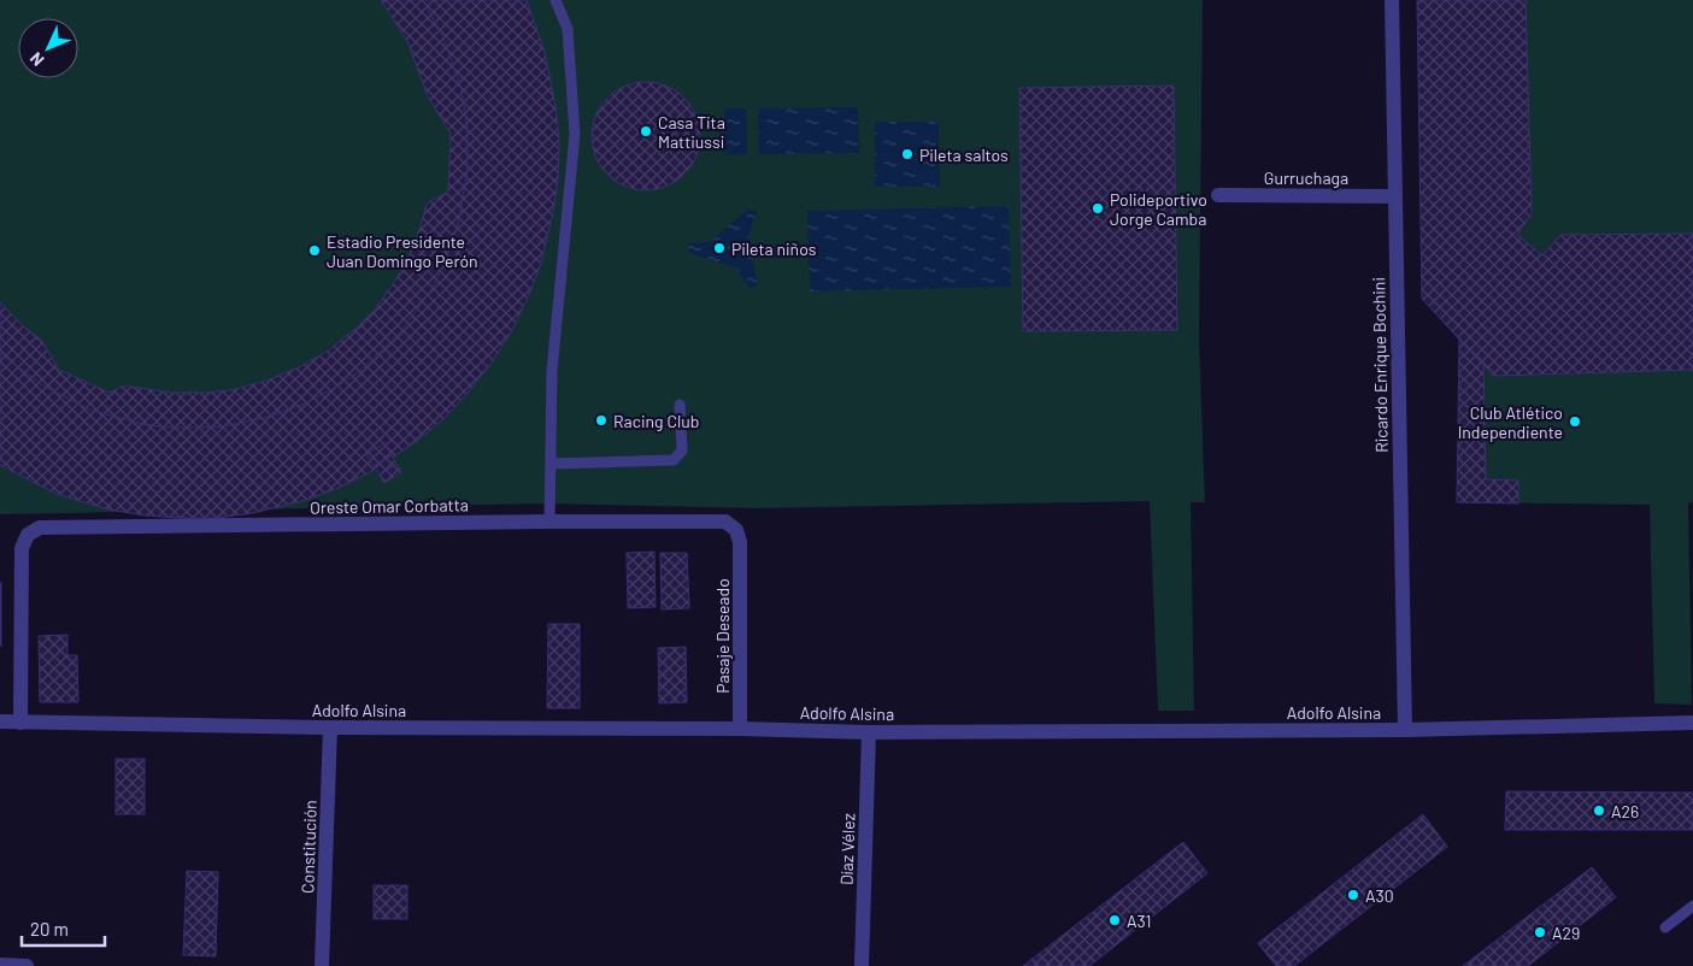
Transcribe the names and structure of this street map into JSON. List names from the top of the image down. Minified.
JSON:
{"streets":{"street":["Gurruchaga","Ricardo Enrique Bochini","Oreste Omar Corbatta","Pasaje Deseado","Adolfo Alsina","Constitución","Díaz Vélez"]},"crossings":[["Gurruchaga","Ricardo Enrique Bochini"],["Ricardo Enrique Bochini","Adolfo Alsina"],["Oreste Omar Corbatta","Pasaje Deseado"],["Oreste Omar Corbatta","Adolfo Alsina"],["Pasaje Deseado","Adolfo Alsina"],["Adolfo Alsina","Constitución"],["Adolfo Alsina","Díaz Vélez"]],"places":["Casa Tita Mattiussi","Pileta saltos","Polideportivo Jorge Camba","Pileta niños","Estadio Presidente Juan Domingo Perón","Racing Club","Club Atlético Independiente","A26","A30","A31","A29"],"scale_bar":"20 m","north":"bottom left"}
